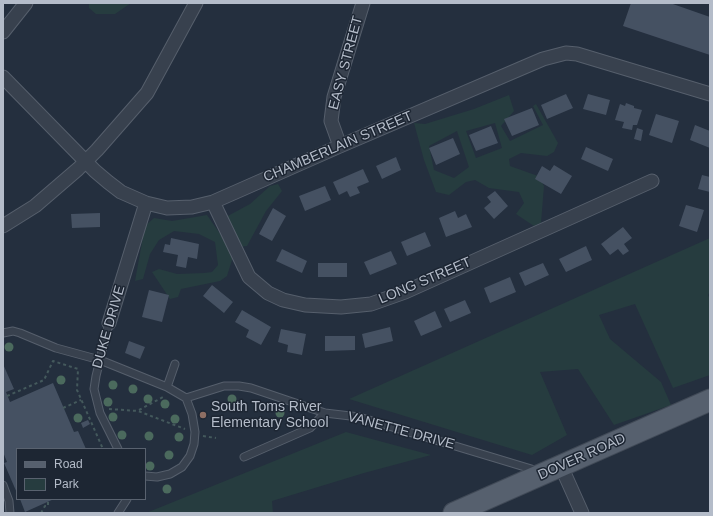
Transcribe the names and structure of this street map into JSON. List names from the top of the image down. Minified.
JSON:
{"streets":{"main road":["DOVER ROAD"],"street":["EASY STREET","CHAMBERLAIN STREET","LONG STREET","DUKE DRIVE"],"lane":["VANETTE DRIVE"]},"crossings":[["EASY STREET","CHAMBERLAIN STREET"],["CHAMBERLAIN STREET","LONG STREET"],["CHAMBERLAIN STREET","DUKE DRIVE"],["VANETTE DRIVE","DOVER ROAD"]],"places":["South Toms River Elementary School"],"legend":["Road","Park"]}
